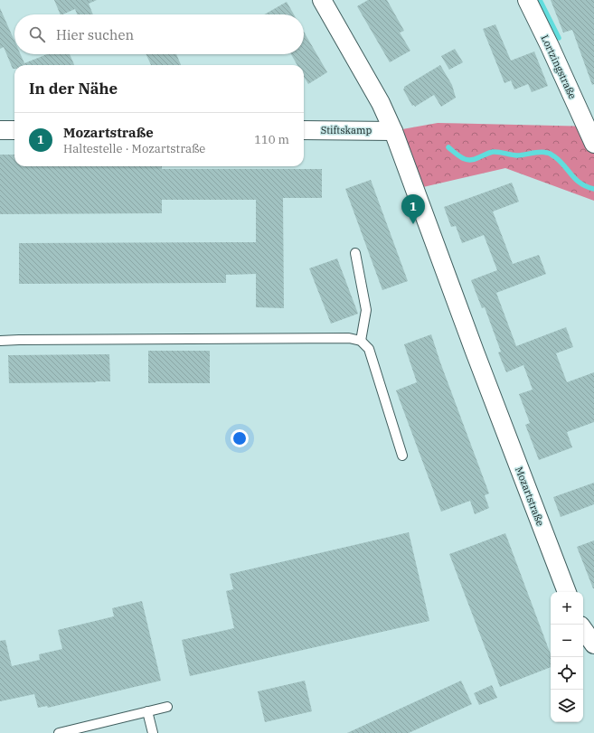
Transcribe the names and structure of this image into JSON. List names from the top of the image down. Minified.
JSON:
{"streets":{"street":["Lortzingstraße","Stiftskamp","Mozartstraße"]},"crossings":[["Stiftskamp","Mozartstraße"]],"page":{"search":"Hier suchen","heading":"In der Nähe","list":[{"mark":"1","name":"Mozartstraße","note":"Haltestelle · Mozartstraße","value":"110 m"}],"pins":"1","map_buttons":["+","−"]}}
